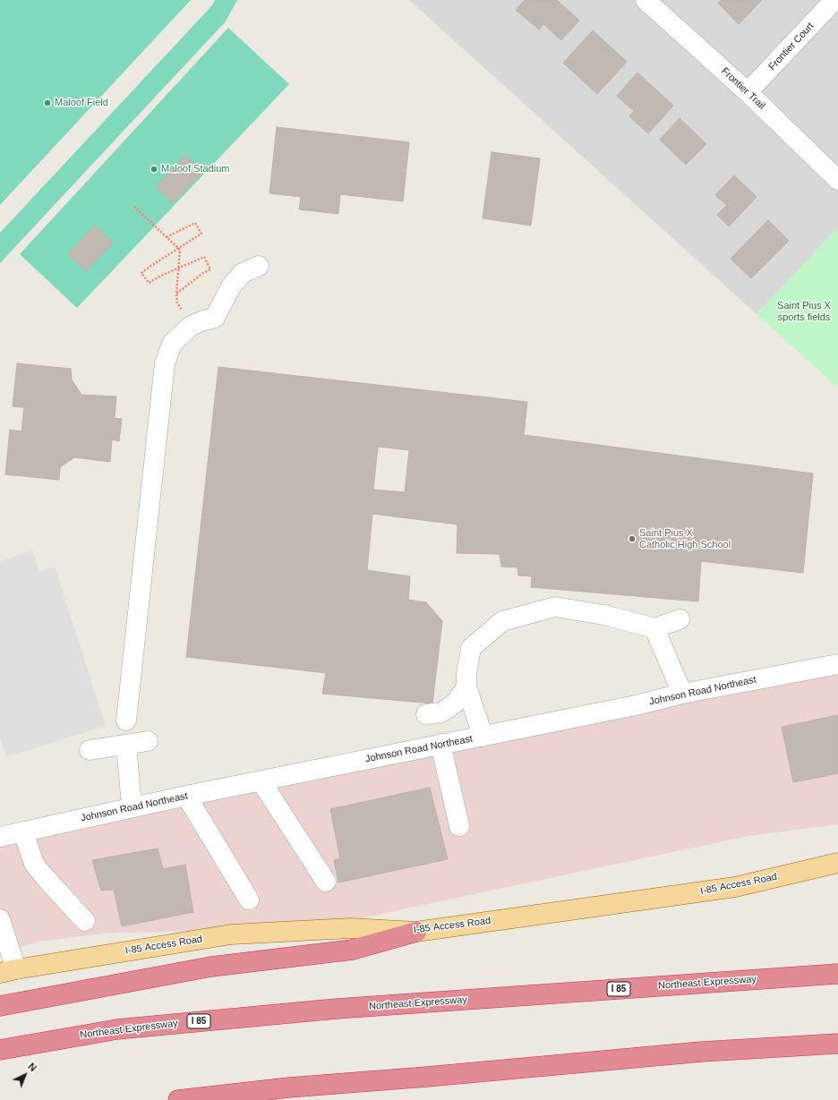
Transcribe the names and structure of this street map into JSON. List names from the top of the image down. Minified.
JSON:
{"streets":{"highway":["Northeast Expressway","I 85"],"main road":["I-85 Access Road"],"street":["Frontier Court","Frontier Trail","Johnson Road Northeast"]},"crossings":[["Frontier Court","Frontier Trail"]],"parks":["Saint Pius X sports fields"],"places":["Maloof Field","Maloof Stadium","Saint Pius X Catholic High School"],"north":"top right"}
